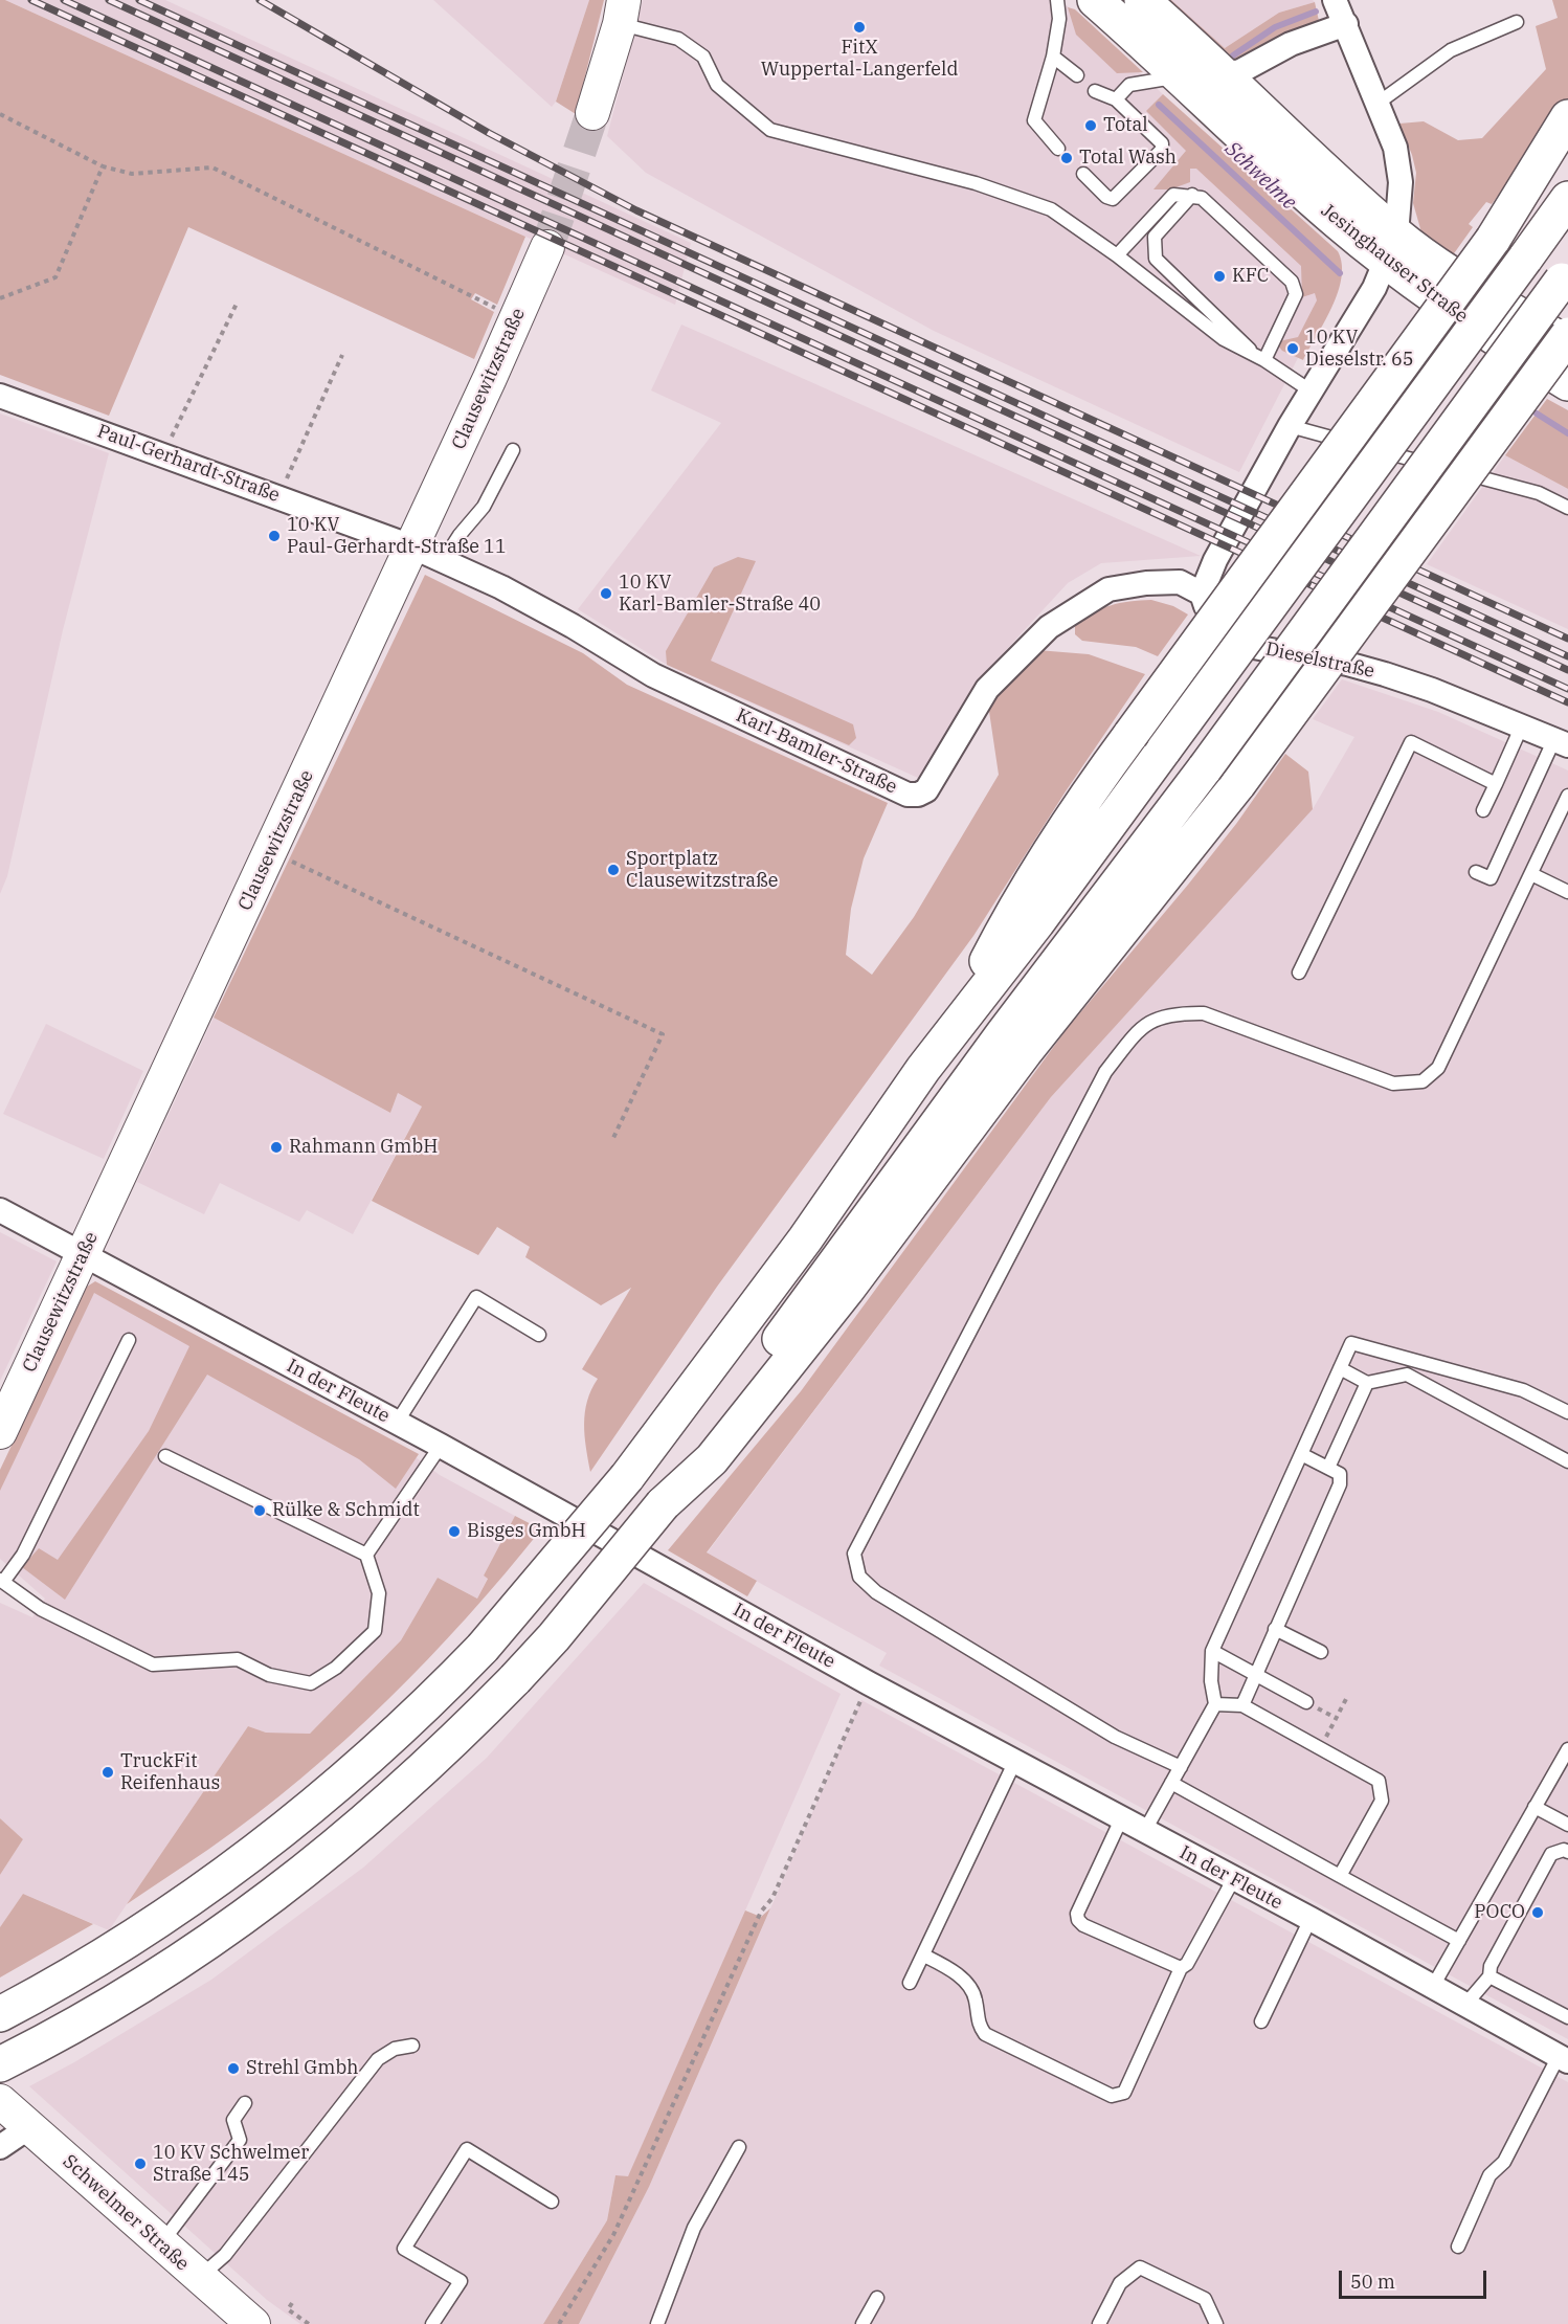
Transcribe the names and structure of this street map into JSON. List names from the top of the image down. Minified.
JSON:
{"streets":{"main road":["Jesinghauser Straße"],"street":["Clausewitzstraße","Paul-Gerhardt-Straße","Dieselstraße","Karl-Bamler-Straße","In der Fleute","Schwelmer Straße"]},"crossings":[["Clausewitzstraße","Paul-Gerhardt-Straße"],["Clausewitzstraße","Karl-Bamler-Straße"],["Clausewitzstraße","In der Fleute"],["Paul-Gerhardt-Straße","Karl-Bamler-Straße"],["Dieselstraße","Karl-Bamler-Straße"]],"water":["Schwelme"],"places":["FitX Wuppertal-Langerfeld","Total","Total Wash","KFC","10 KV Dieselstr. 65","10 KV Paul-Gerhardt-Straße 11","10 KV Karl-Bamler-Straße 40","Sportplatz Clausewitzstraße","Rahmann GmbH","Rülke & Schmidt","Bisges GmbH","TruckFit Reifenhaus","POCO","Strehl Gmbh","10 KV Schwelmer Straße 145"],"scale_bar":"50 m"}
